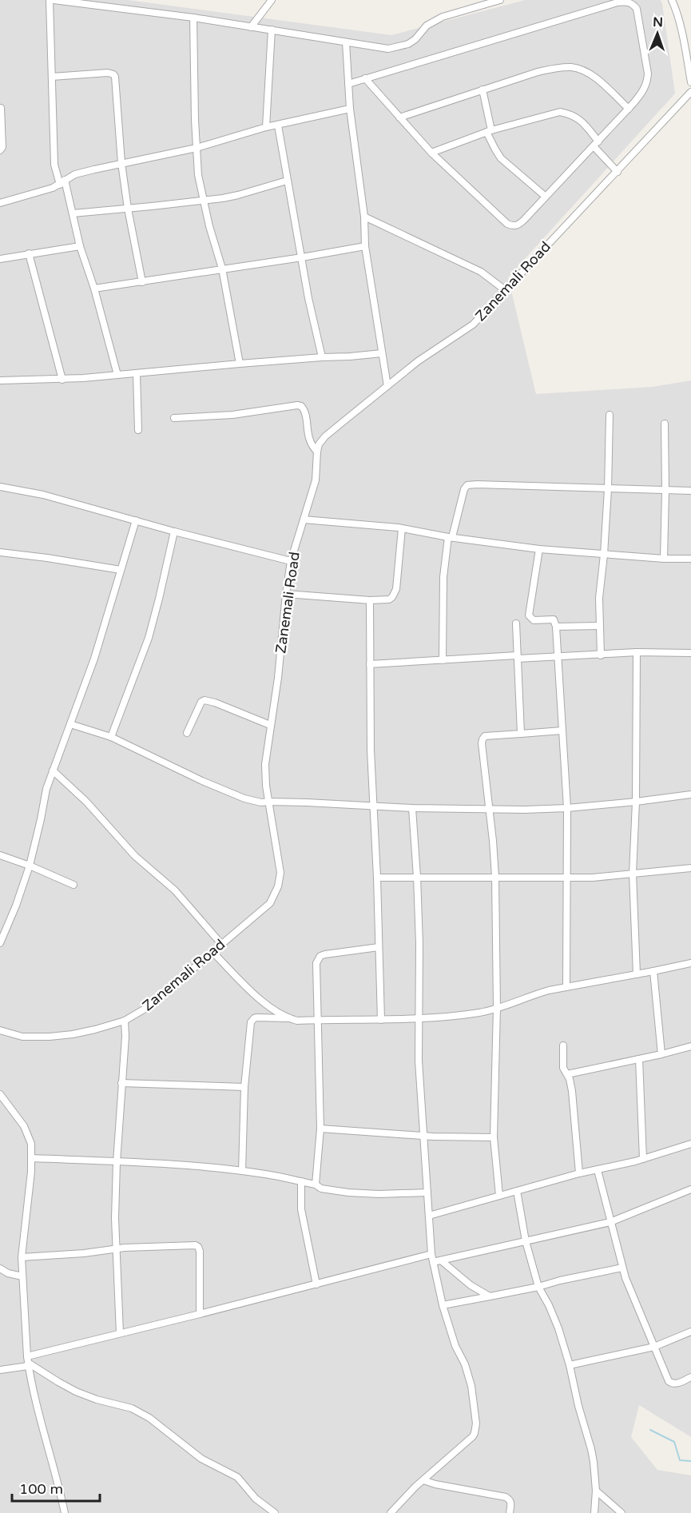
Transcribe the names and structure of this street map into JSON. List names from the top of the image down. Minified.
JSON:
{"streets":{"street":["Zanemali Road"]},"scale_bar":"100 m","north":"top"}
